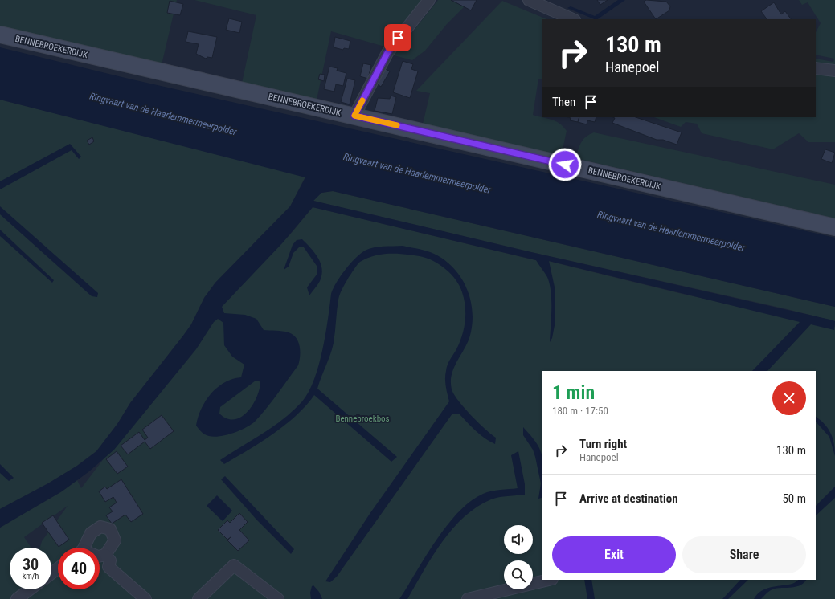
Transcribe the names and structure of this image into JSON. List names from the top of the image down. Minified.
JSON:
{"streets":{"street":["BENNEBROEKERDIJK"]},"water":["Ringvaart van de Haarlemmermeerpolder"],"parks":["Bennebroekbos"],"page":{"turn":["130 m","Hanepoel"],"then":"Then","heading":["1 min","180 m · 17:50"],"list":[{"name":"Turn right","note":"Hanepoel","value":"130 m"},{"name":"Arrive at destination","value":"50 m"}],"buttons":["Exit","Share"],"speed":"30 km/h","limit":"40"}}
